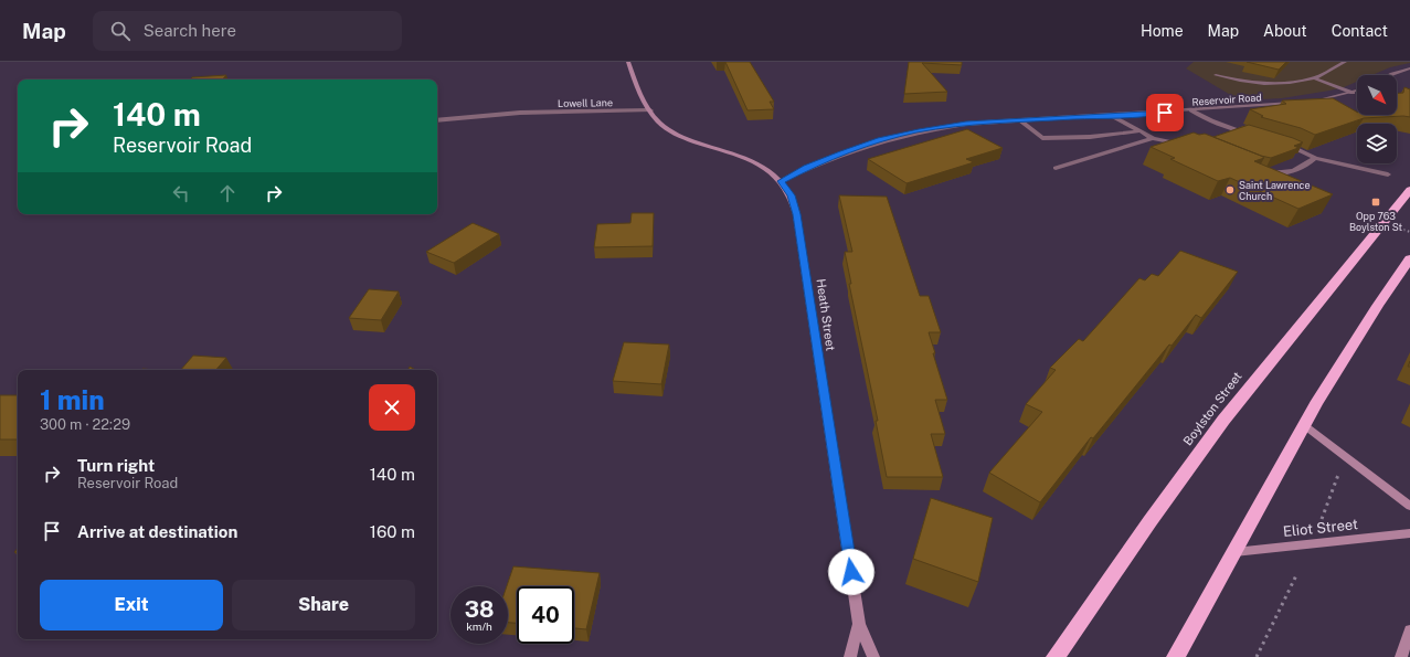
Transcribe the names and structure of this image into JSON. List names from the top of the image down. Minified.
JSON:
{"streets":{"highway":["Boylston Street"],"street":["Reservoir Road","Lowell Lane","Heath Street","Eliot Street"]},"crossings":[["Reservoir Road","Heath Street"],["Lowell Lane","Heath Street"]],"places":{"other":["Saint Lawrence Church"],"transit":["Opp 763 Boylston St"]},"north":"bottom right","page":{"header":"Map","search":"Search here","nav":["Home","Map","About","Contact"],"turn":["140 m","Reservoir Road"],"heading":["1 min","300 m · 22:29"],"list":[{"name":"Turn right","note":"Reservoir Road","value":"140 m"},{"name":"Arrive at destination","value":"160 m"}],"buttons":["Exit","Share"],"speed":"38 km/h","limit":"40"}}
